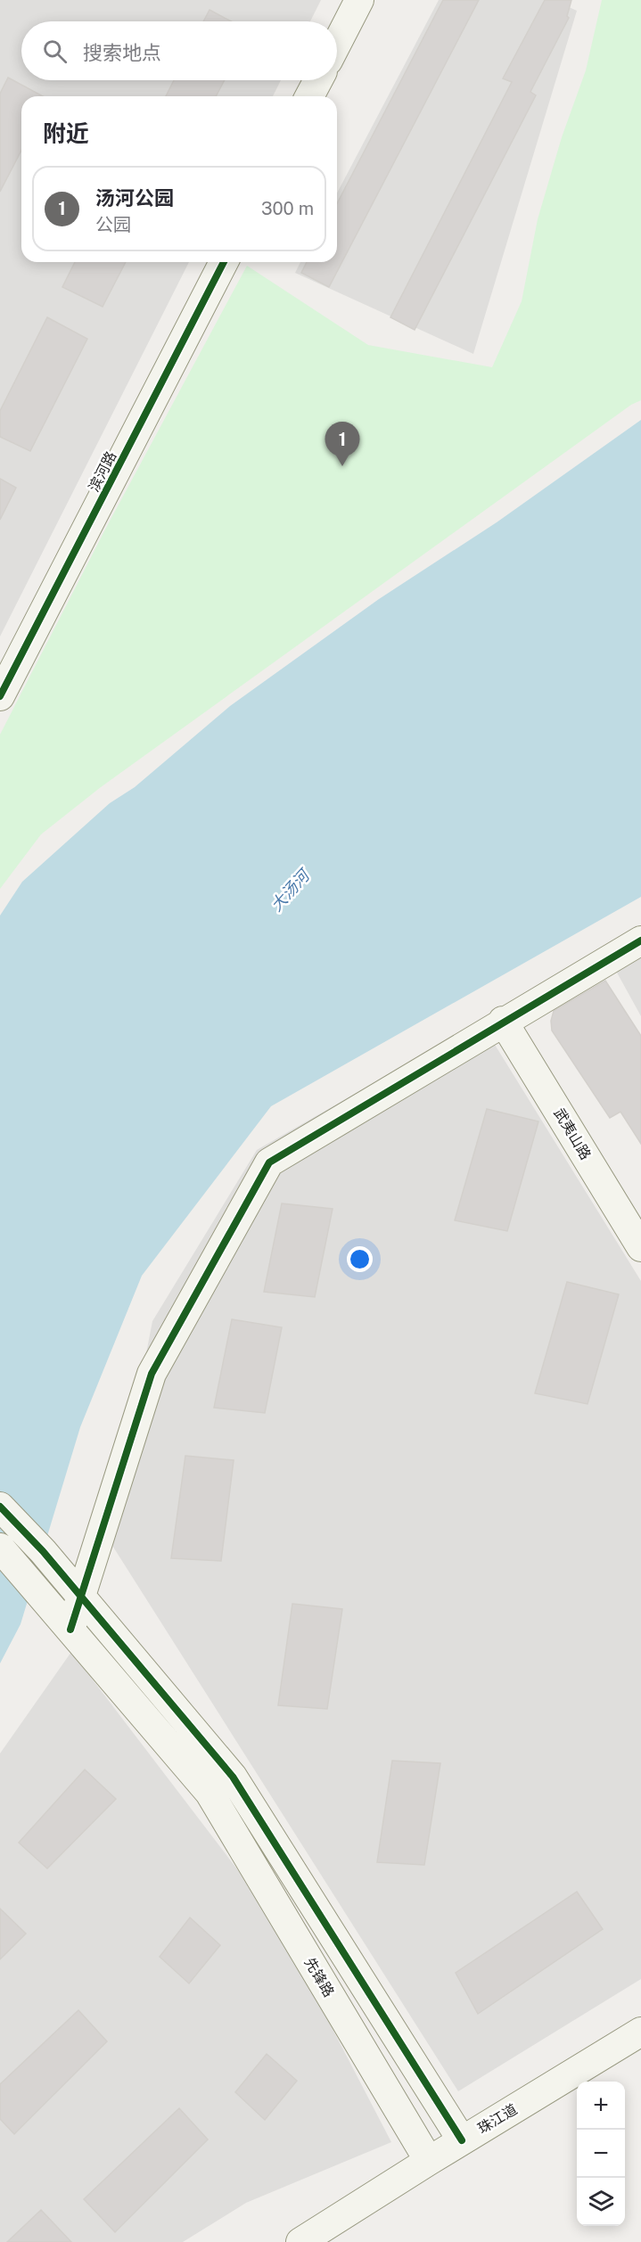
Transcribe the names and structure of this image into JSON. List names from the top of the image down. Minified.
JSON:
{"streets":{"street":["滨河路","武夷山路","先锋路","珠江道"]},"crossings":[["先锋路","珠江道"]],"water":["大汤河"],"page":{"search":"搜索地点","heading":"附近","list":[{"mark":"1","name":"汤河公园","note":"公园","value":"300 m"}],"pins":"1","map_buttons":["+","−"]}}
